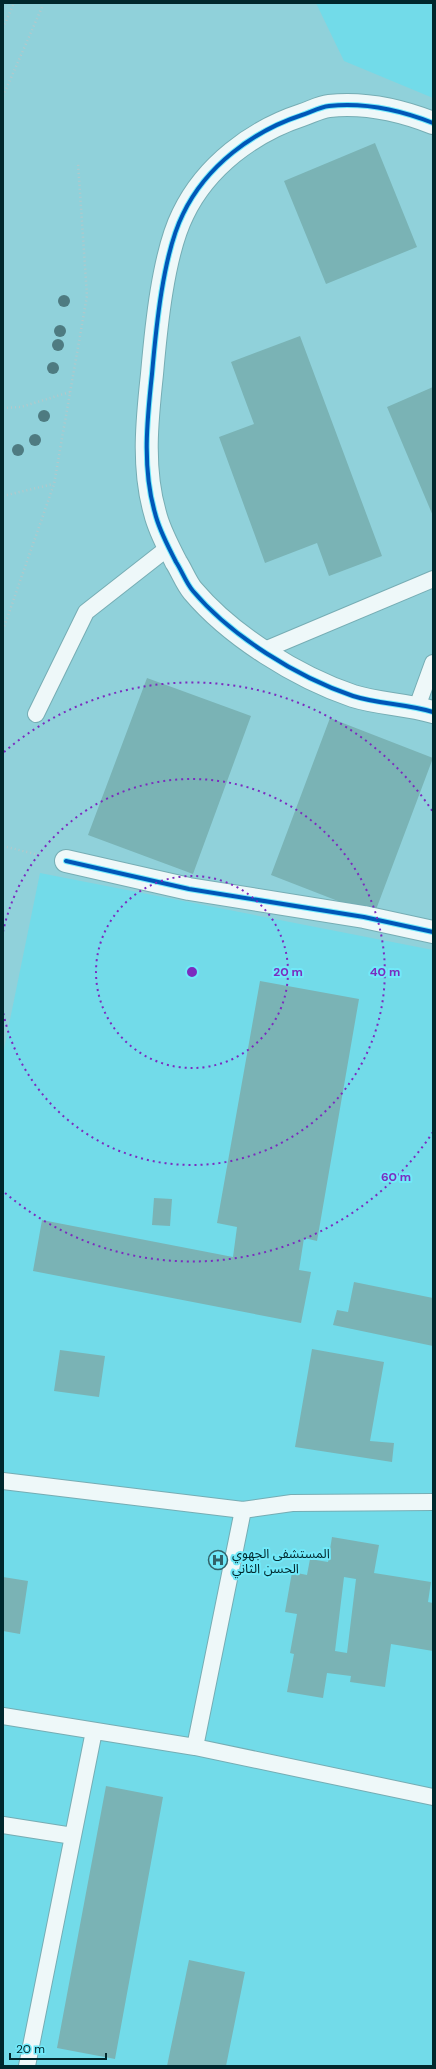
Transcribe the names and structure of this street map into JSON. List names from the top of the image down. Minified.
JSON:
{"places":{"hospital":["المستشفى الجهوي الحسن الثاني"]},"scale_bar":"20 m","rings":["20 m","40 m","60 m"]}
